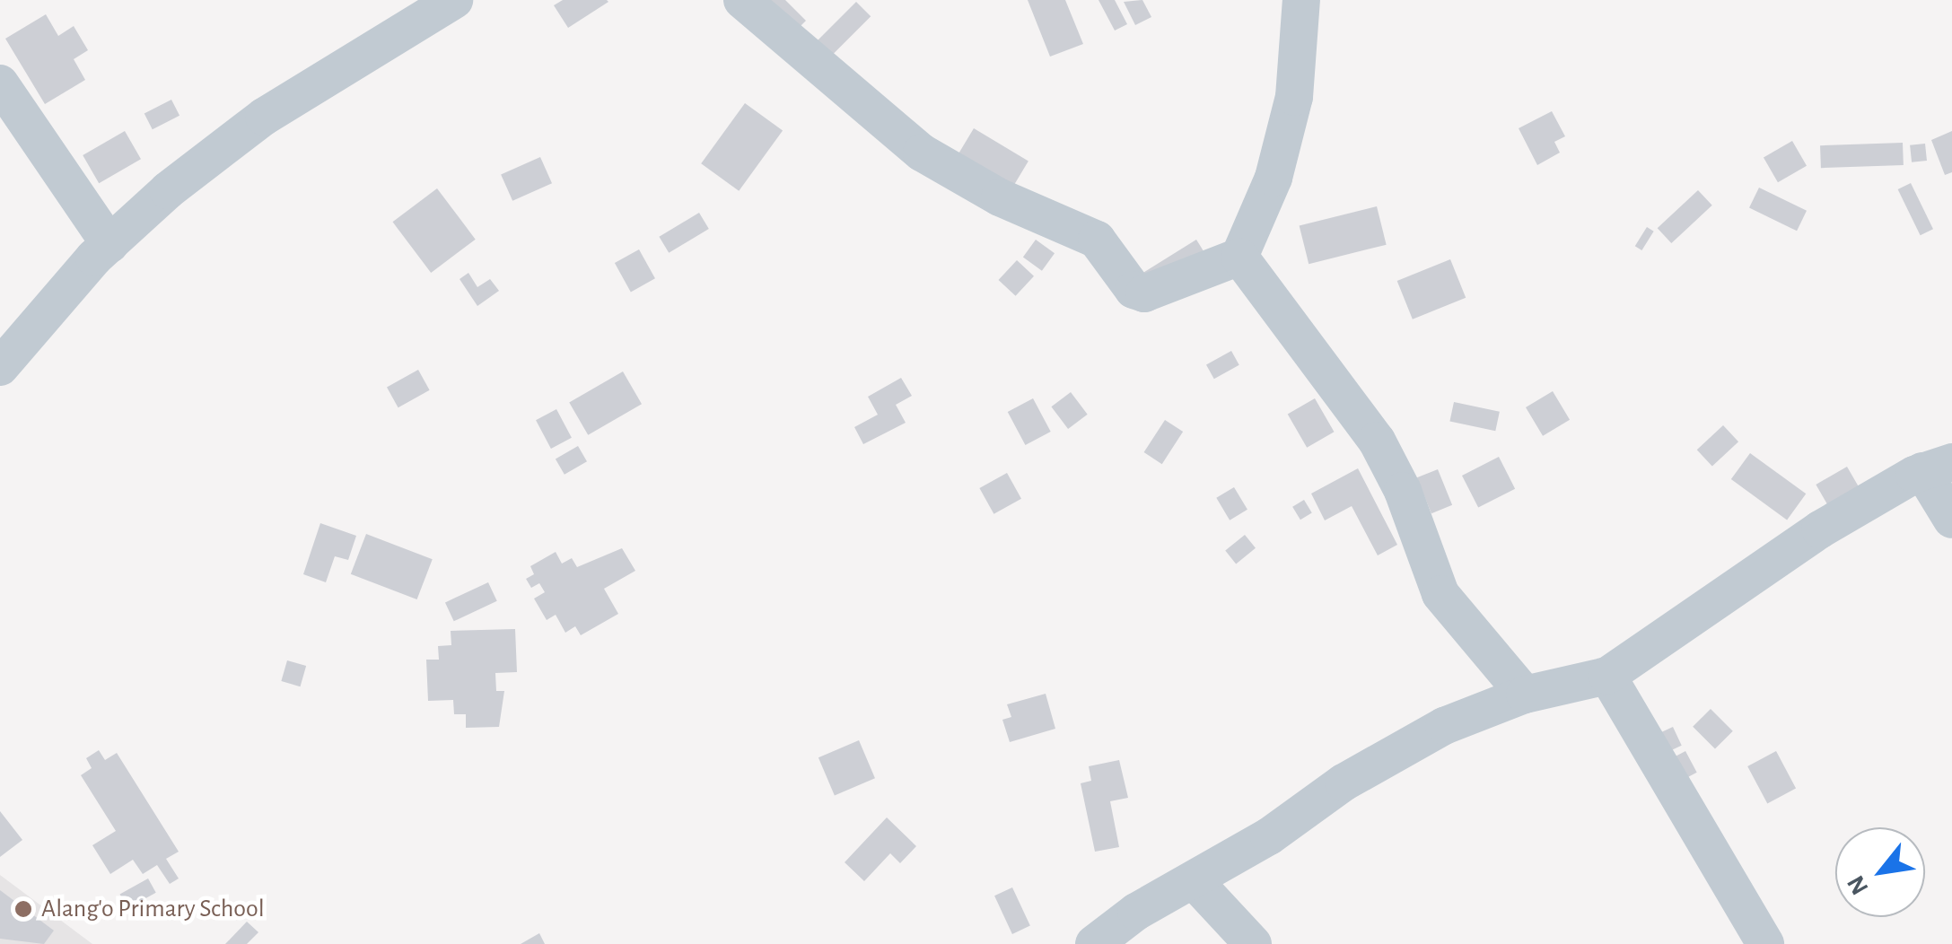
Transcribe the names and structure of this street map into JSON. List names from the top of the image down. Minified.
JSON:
{"places":["Alang'o Primary School"],"north":"bottom left"}
